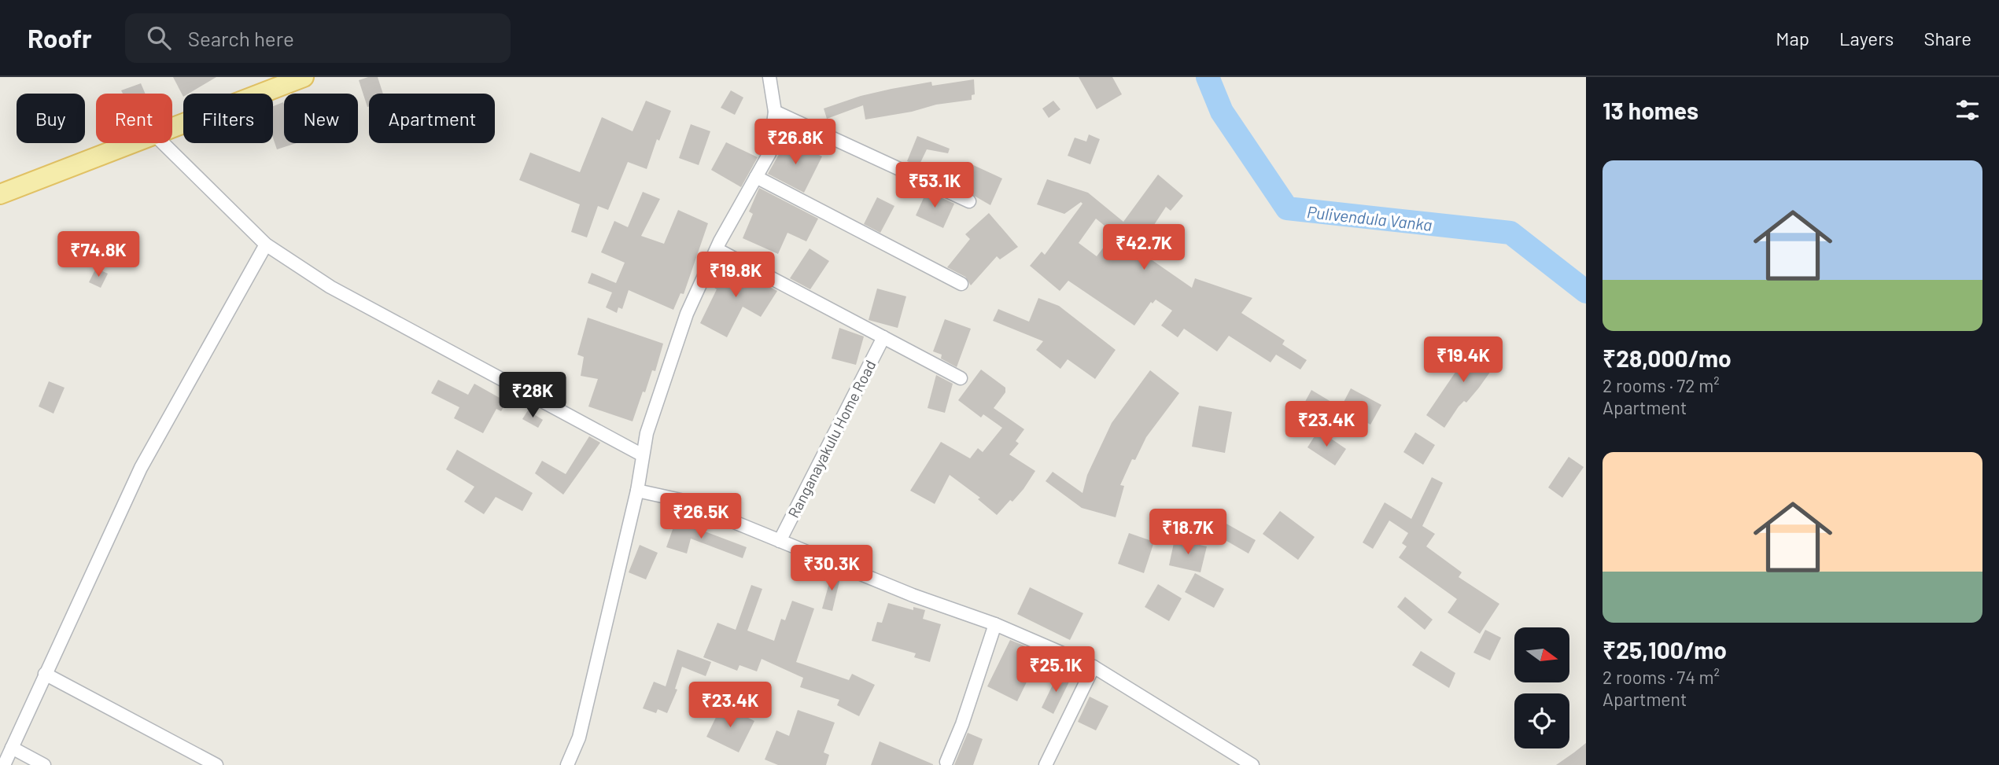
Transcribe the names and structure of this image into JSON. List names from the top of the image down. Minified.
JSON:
{"streets":{"street":["Ranganayakulu Home Road"]},"water":["Pulivendula Vanka"],"north":"right","page":{"header":"Roofr","search":"Search here","nav":["Map","Layers","Share"],"heading":"13 homes","chip":["Buy","Rent","Filters","New","Apartment"],"price":["₹26.8K","₹53.1K","₹42.7K","₹74.8K","₹19.8K","₹19.4K","₹28K","₹23.4K","₹26.5K","₹18.7K","₹30.3K","₹25.1K","₹23.4K"],"list":[{"name":"₹28,000/mo","note":"2 rooms · 72 m² · Apartment"},{"name":"₹25,100/mo","note":"2 rooms · 74 m² · Apartment"}]}}
